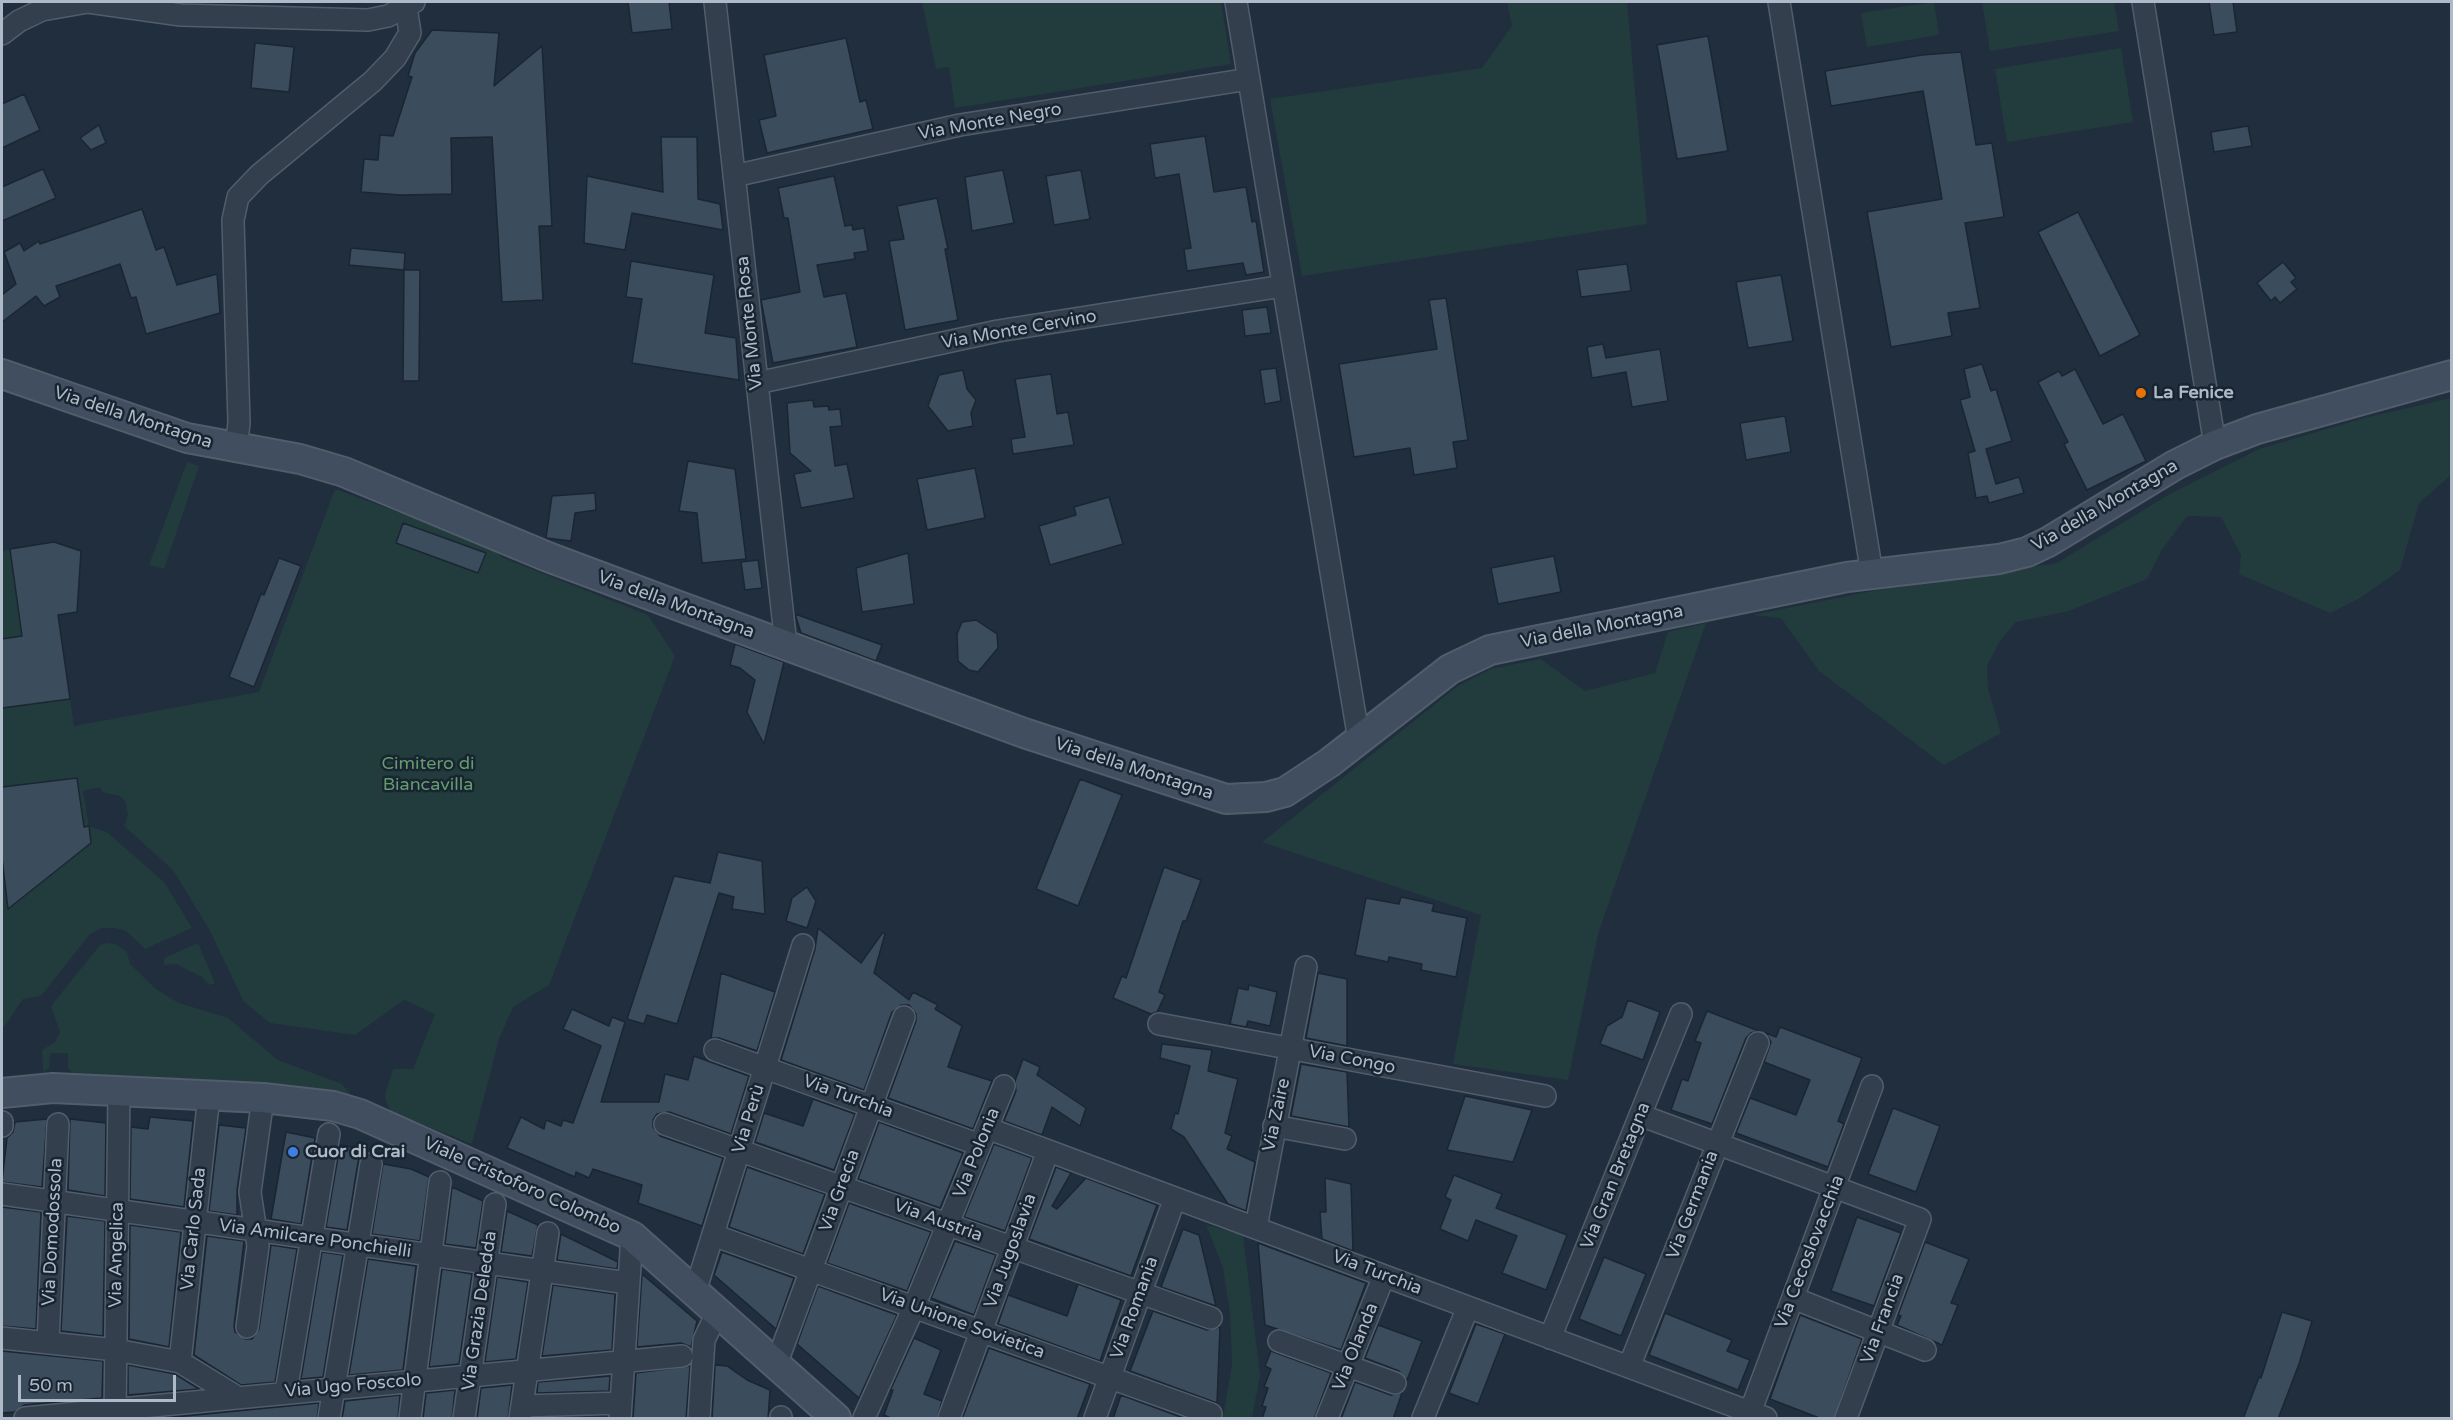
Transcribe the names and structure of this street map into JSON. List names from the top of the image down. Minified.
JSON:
{"streets":{"street":["Via Monte Negro","Via Monte Rosa","Via Monte Cervino","Via della Montagna","Via Congo","Via Turchia","Via Zaire","Via Perù","Via Polonia","Via Gran Bretagna","Viale Cristoforo Colombo","Via Grecia","Via Germania","Via Austria","Via Carlo Sada","Via Domodossola","Via Amilcare Ponchielli","Via Jugoslavia","Via Cecoslovacchia","Via Angelica","Via Romania","Via Grazia Deledda","Via Francia","Via Unione Sovietica","Via Olanda","Via Ugo Foscolo"]},"crossings":[["Via Monte Negro","Via Monte Rosa"],["Via Monte Rosa","Via Monte Cervino"],["Via Monte Rosa","Via della Montagna"],["Via Congo","Via Zaire"],["Via Turchia","Via Zaire"],["Via Turchia","Via Perù"],["Via Turchia","Via Polonia"],["Via Turchia","Via Gran Bretagna"],["Via Turchia","Via Grecia"],["Via Turchia","Via Germania"],["Via Turchia","Via Jugoslavia"],["Via Turchia","Via Cecoslovacchia"],["Via Turchia","Via Romania"],["Via Turchia","Via Olanda"],["Via Perù","Viale Cristoforo Colombo"],["Via Perù","Via Austria"],["Via Perù","Via Unione Sovietica"],["Via Polonia","Via Austria"],["Via Polonia","Via Unione Sovietica"],["Viale Cristoforo Colombo","Via Grecia"],["Viale Cristoforo Colombo","Via Carlo Sada"],["Viale Cristoforo Colombo","Via Angelica"],["Via Grecia","Via Austria"],["Via Grecia","Via Unione Sovietica"],["Via Austria","Via Jugoslavia"],["Via Austria","Via Romania"],["Via Carlo Sada","Via Amilcare Ponchielli"],["Via Domodossola","Via Amilcare Ponchielli"],["Via Amilcare Ponchielli","Via Angelica"],["Via Amilcare Ponchielli","Via Grazia Deledda"],["Via Jugoslavia","Via Unione Sovietica"],["Via Cecoslovacchia","Via Francia"],["Via Angelica","Via Ugo Foscolo"],["Via Romania","Via Unione Sovietica"],["Via Grazia Deledda","Via Ugo Foscolo"]],"parks":["Cimitero di Biancavilla"],"places":["La Fenice","Cuor di Crai"],"scale_bar":"50 m"}
